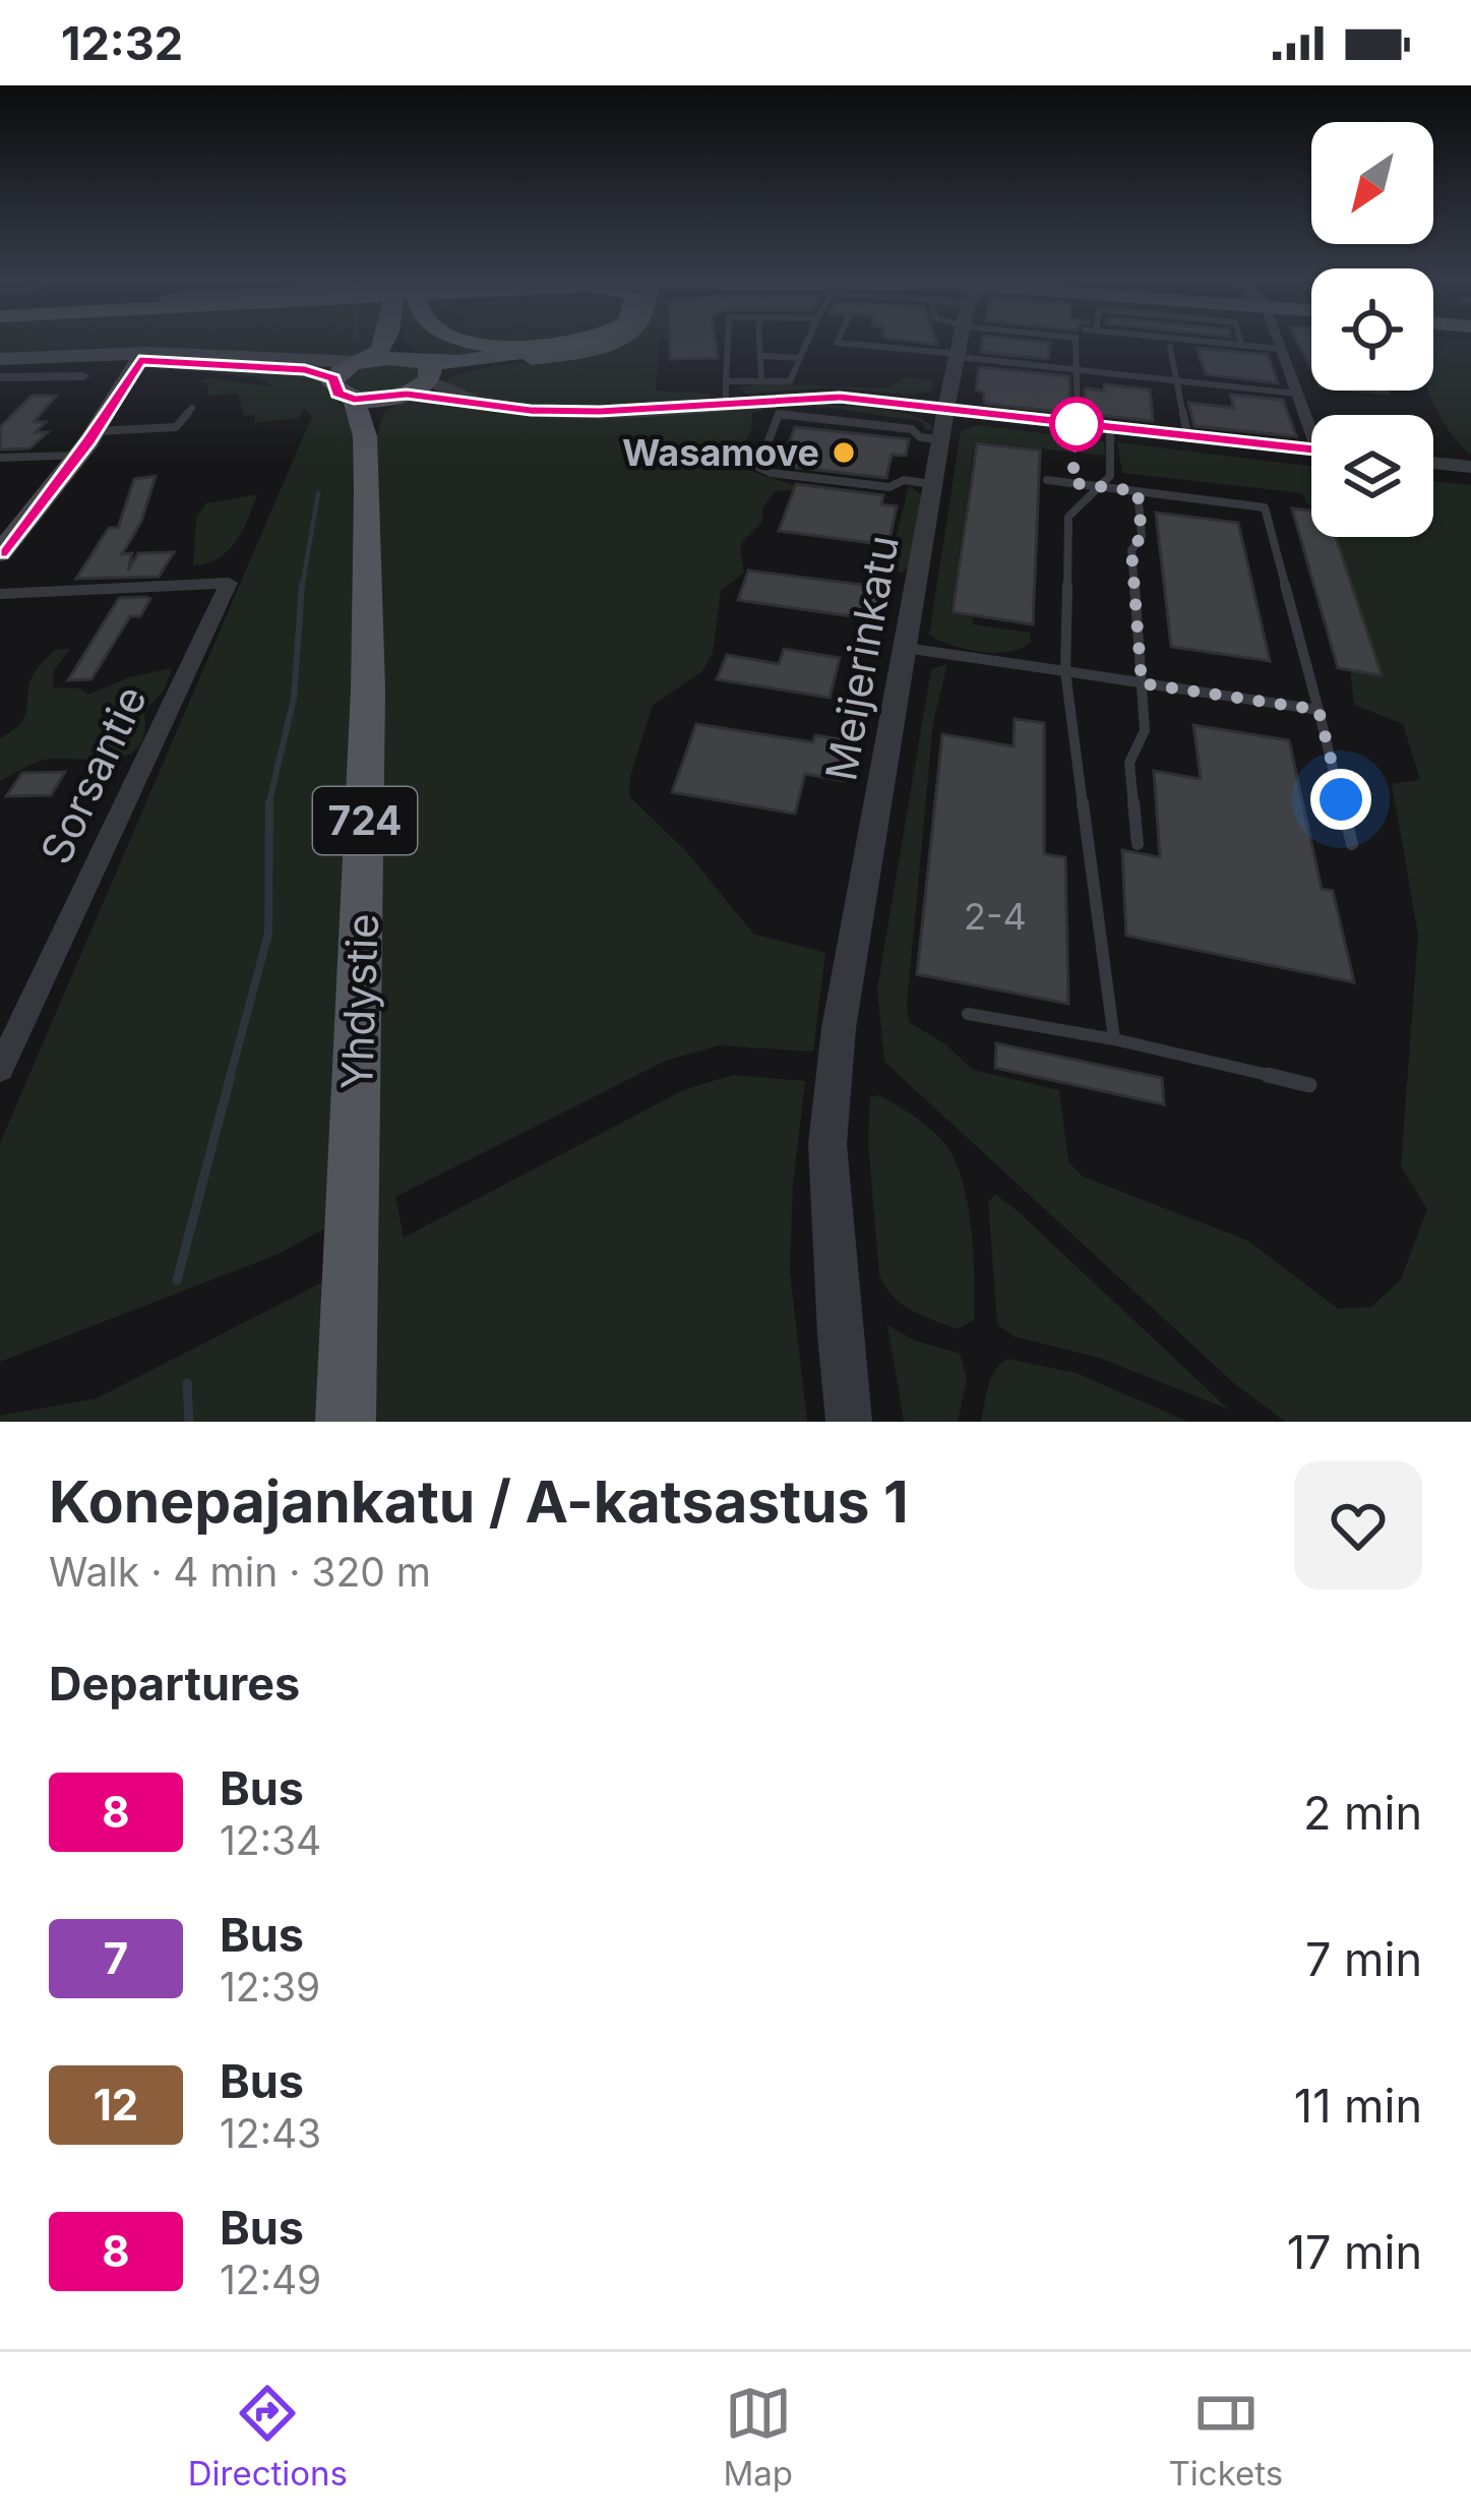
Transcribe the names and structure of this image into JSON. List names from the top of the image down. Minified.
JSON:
{"streets":{"main road":["724","Yhdystie"],"street":["Meijerinkatu","Sorsantie"]},"places":["Wasamove"],"lines":["bus line 8"],"house_numbers":["2-4"],"north":"bottom left","page":{"status":"12:32","heading":[["Konepajankatu / A-katsastus 1","Walk · 4 min · 320 m"],"Departures"],"list":[{"mark":"8","name":"Bus","note":"12:34","value":"2 min"},{"mark":"7","name":"Bus","note":"12:39","value":"7 min"},{"mark":"12","name":"Bus","note":"12:43","value":"11 min"},{"mark":"8","name":"Bus","note":"12:49","value":"17 min"}],"tabs":["Directions","Map","Tickets"]}}
